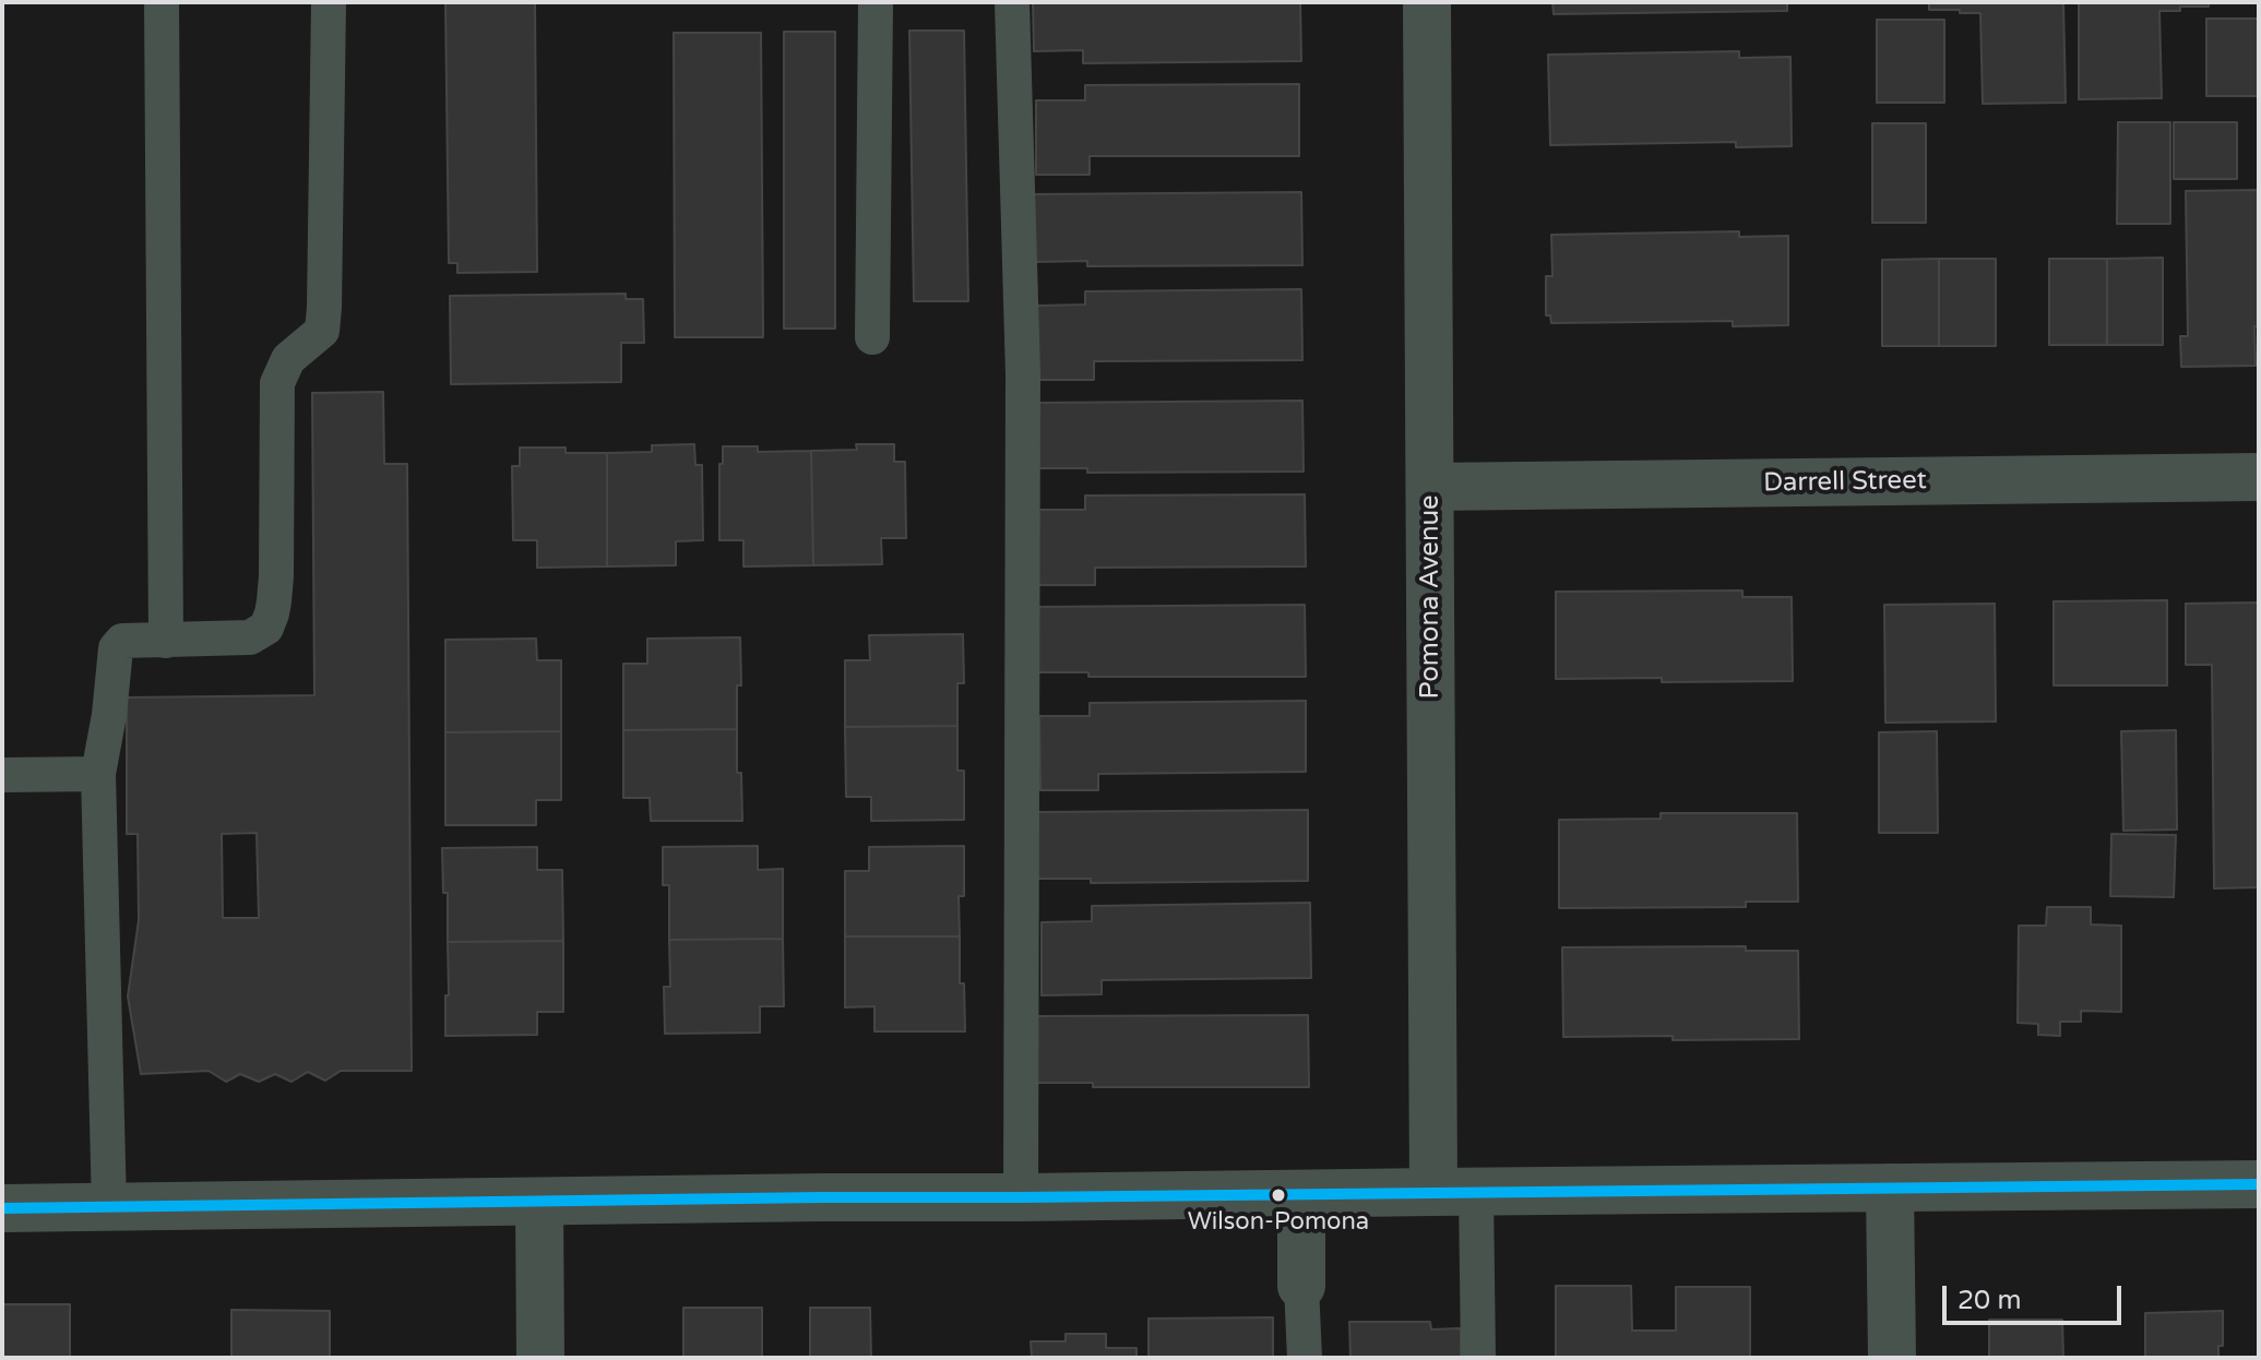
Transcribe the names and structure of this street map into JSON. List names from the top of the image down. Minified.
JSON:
{"streets":{"street":["Darrell Street","Pomona Avenue"]},"crossings":[["Darrell Street","Pomona Avenue"]],"places":["Wilson-Pomona"],"scale_bar":"20 m"}
